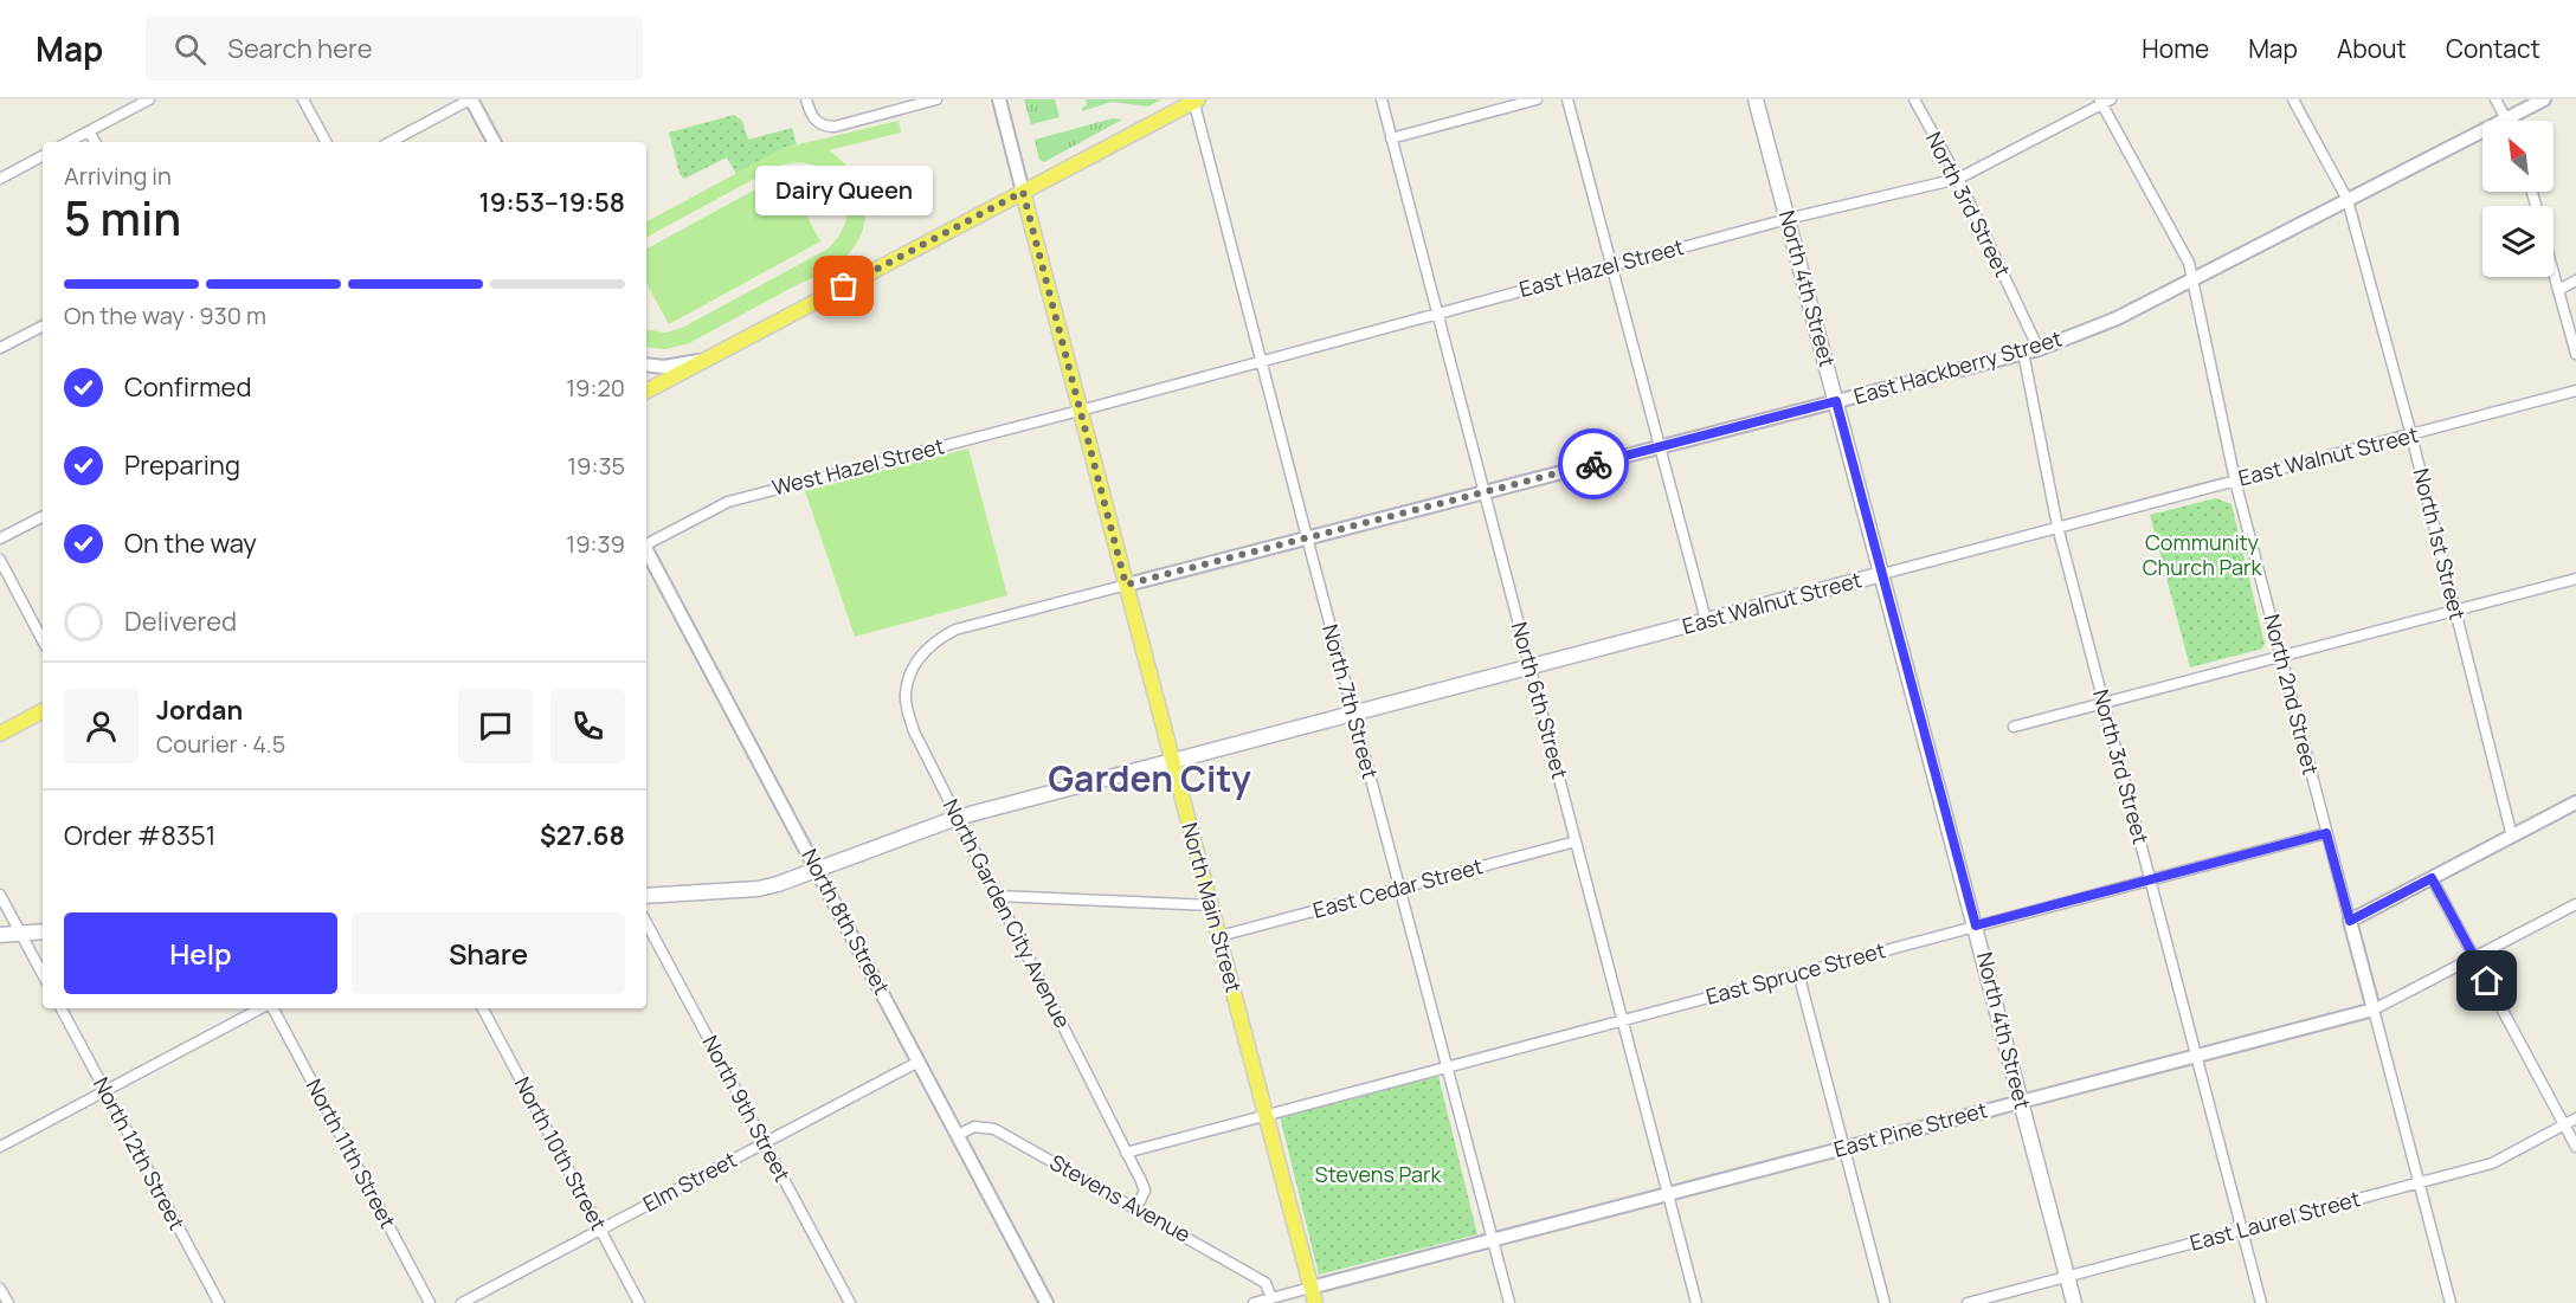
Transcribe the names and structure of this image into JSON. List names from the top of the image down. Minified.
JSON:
{"streets":{"main road":["North 4th Street","East Walnut Street","North Main Street"],"street":["North 3rd Street","East Hazel Street","East Hackberry Street","West Hazel Street","North 1st Street","North 2nd Street","North 6th Street","North 7th Street","East Cedar Street","North Garden City Avenue","North 8th Street","East Spruce Street","North 9th Street","East Pine Street","North 12th Street","North 11th Street","North 10th Street","Elm Street","Stevens Avenue","East Laurel Street"]},"crossings":[["North 3rd Street","East Hazel Street"],["North 3rd Street","East Hackberry Street"],["North 3rd Street","East Walnut Street"],["North 3rd Street","East Spruce Street"],["North 3rd Street","East Pine Street"],["North 3rd Street","East Laurel Street"],["East Hazel Street","North 4th Street"],["East Hazel Street","West Hazel Street"],["East Hazel Street","North 2nd Street"],["East Hazel Street","North 6th Street"],["East Hazel Street","North 7th Street"],["East Hazel Street","North Main Street"],["North 4th Street","East Hackberry Street"],["North 4th Street","East Walnut Street"],["North 4th Street","East Spruce Street"],["North 4th Street","East Pine Street"],["North 4th Street","East Laurel Street"],["East Hackberry Street","North 1st Street"],["East Hackberry Street","North 2nd Street"],["East Hackberry Street","North 6th Street"],["East Hackberry Street","North 7th Street"],["East Hackberry Street","North Main Street"],["East Hackberry Street","North Garden City Avenue"],["East Walnut Street","North 1st Street"],["East Walnut Street","North 2nd Street"],["East Walnut Street","North 6th Street"],["East Walnut Street","North 7th Street"],["East Walnut Street","North Main Street"],["East Walnut Street","North Garden City Avenue"],["East Walnut Street","North 8th Street"],["West Hazel Street","North Main Street"],["North 2nd Street","East Spruce Street"],["North 2nd Street","East Pine Street"],["North 2nd Street","East Laurel Street"],["North 6th Street","East Cedar Street"],["North 6th Street","East Spruce Street"],["North 6th Street","East Pine Street"],["North 7th Street","East Cedar Street"],["North 7th Street","East Spruce Street"],["North 7th Street","East Pine Street"],["East Cedar Street","North Main Street"],["North Main Street","North Garden City Avenue"],["North Main Street","East Spruce Street"],["North Main Street","East Pine Street"],["North Garden City Avenue","East Spruce Street"],["North Garden City Avenue","Stevens Avenue"],["North 8th Street","Elm Street"],["North 8th Street","Stevens Avenue"],["North 9th Street","Elm Street"],["North 10th Street","Elm Street"]],"districts":["Garden City"],"parks":["Community Church Park","Stevens Park"],"places":["Dairy Queen"],"north":"top left","page":{"header":"Map","search":"Search here","nav":["Home","Map","About","Contact"],"heading":["5 min","Arriving in","19:53–19:58"],"panel":["Jordan","Courier · 4.5","Order #8351","$27.68"],"bubble":"Dairy Queen","bar":"On the way · 930 m","list":[["Confirmed","19:20"],["Preparing","19:35"],["On the way","19:39"],"Delivered"],"buttons":["Help","Share"]}}
